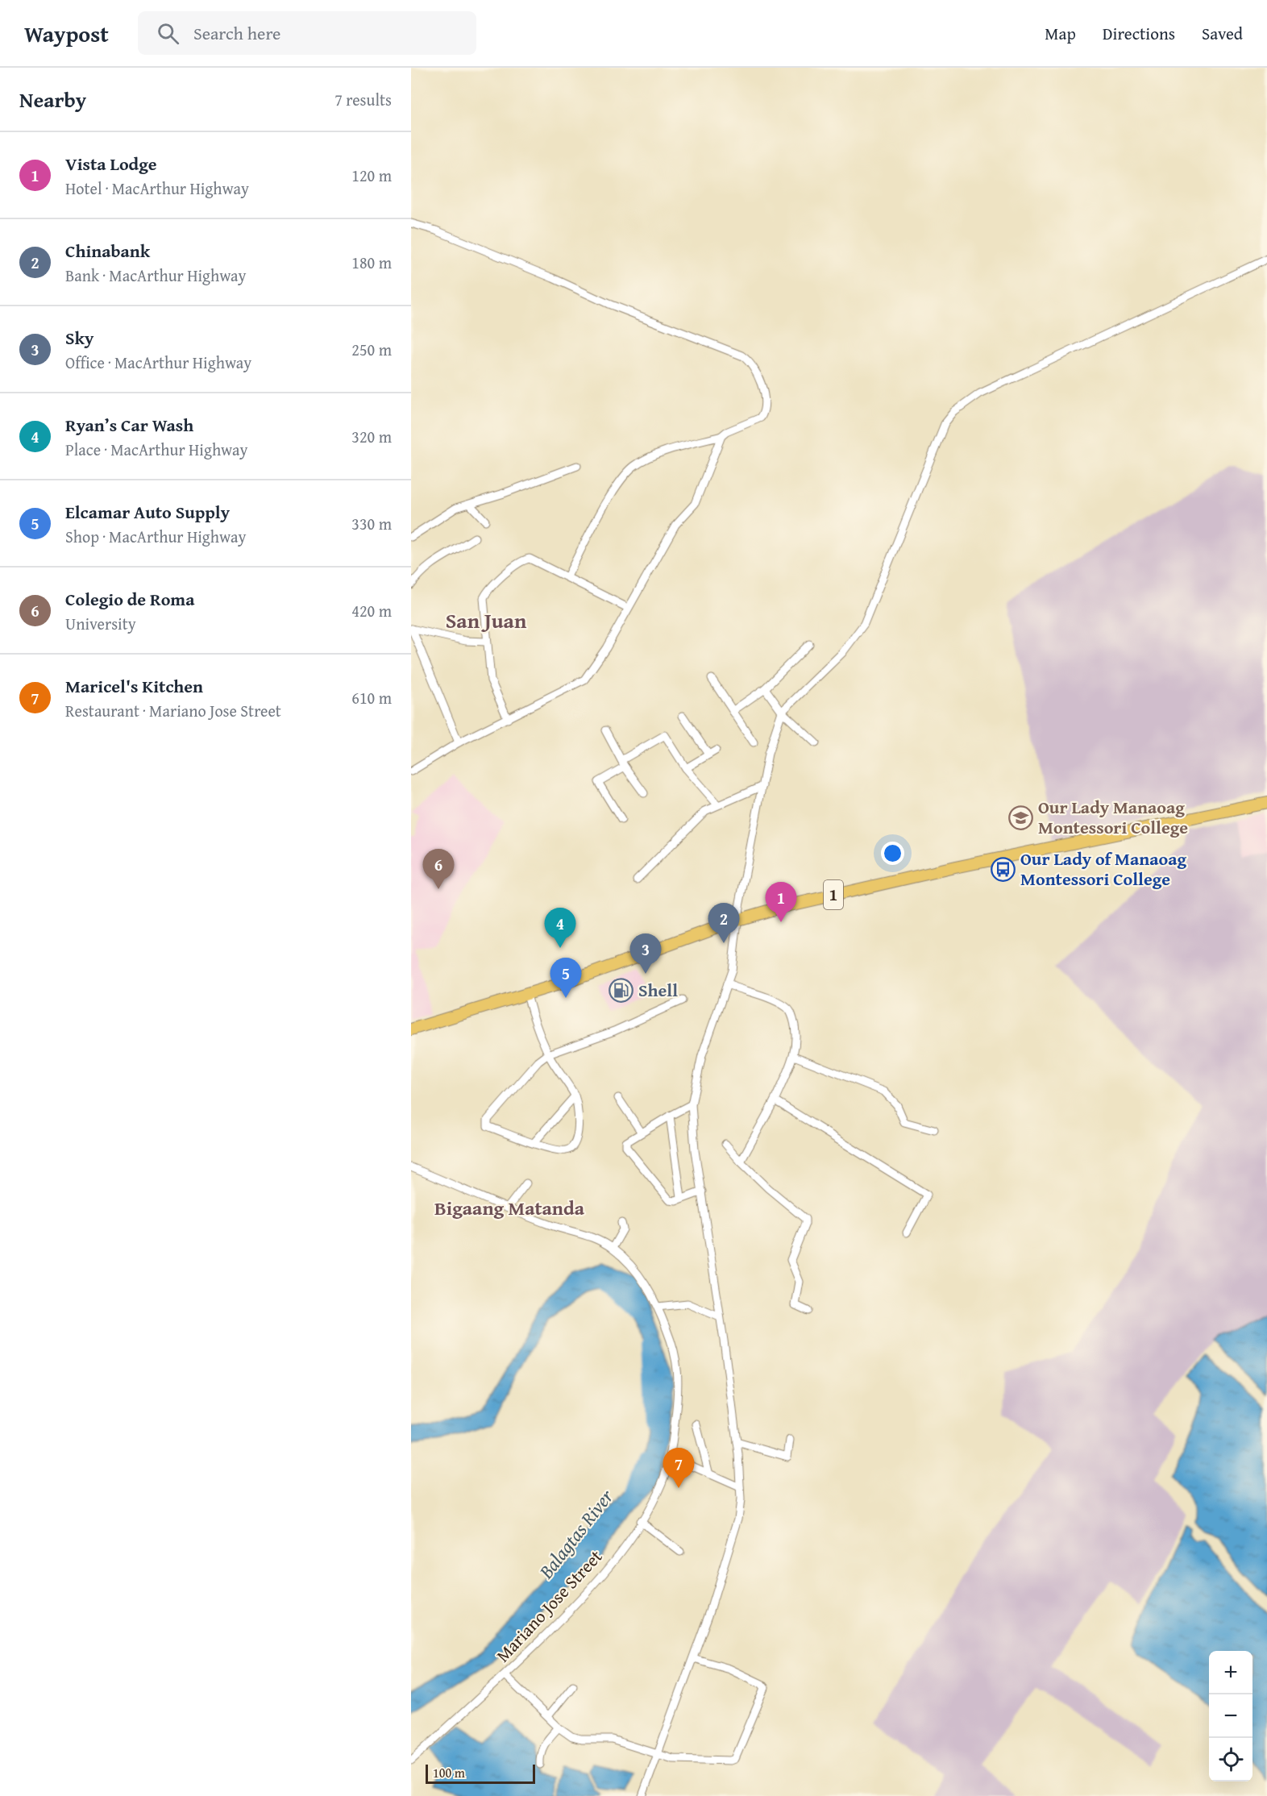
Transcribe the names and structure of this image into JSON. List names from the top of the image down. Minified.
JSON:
{"streets":{"highway":["1"],"street":["Mariano Jose Street"]},"districts":["San Juan","Bigaang Matanda"],"water":["Balagtas River"],"places":{"school or university":["Our Lady Manaoag Montessori College"],"bus stop":["Our Lady of Manaoag Montessori College"],"fuel station":["Shell"]},"scale_bar":"100 m","page":{"header":"Waypost","search":"Search here","nav":["Map","Directions","Saved"],"heading":["Nearby","7 results"],"list":[{"mark":"1","name":"Vista Lodge","note":"Hotel · MacArthur Highway","value":"120 m"},{"mark":"2","name":"Chinabank","note":"Bank · MacArthur Highway","value":"180 m"},{"mark":"3","name":"Sky","note":"Office · MacArthur Highway","value":"250 m"},{"mark":"4","name":"Ryan’s Car Wash","note":"Place · MacArthur Highway","value":"320 m"},{"mark":"5","name":"Elcamar Auto Supply","note":"Shop · MacArthur Highway","value":"330 m"},{"mark":"6","name":"Colegio de Roma","note":"University","value":"420 m"},{"mark":"7","name":"Maricel's Kitchen","note":"Restaurant · Mariano Jose Street","value":"610 m"}],"pins":["6","1","2","4","3","5","7"],"map_buttons":["+","−"],"scale":"100 m"}}
